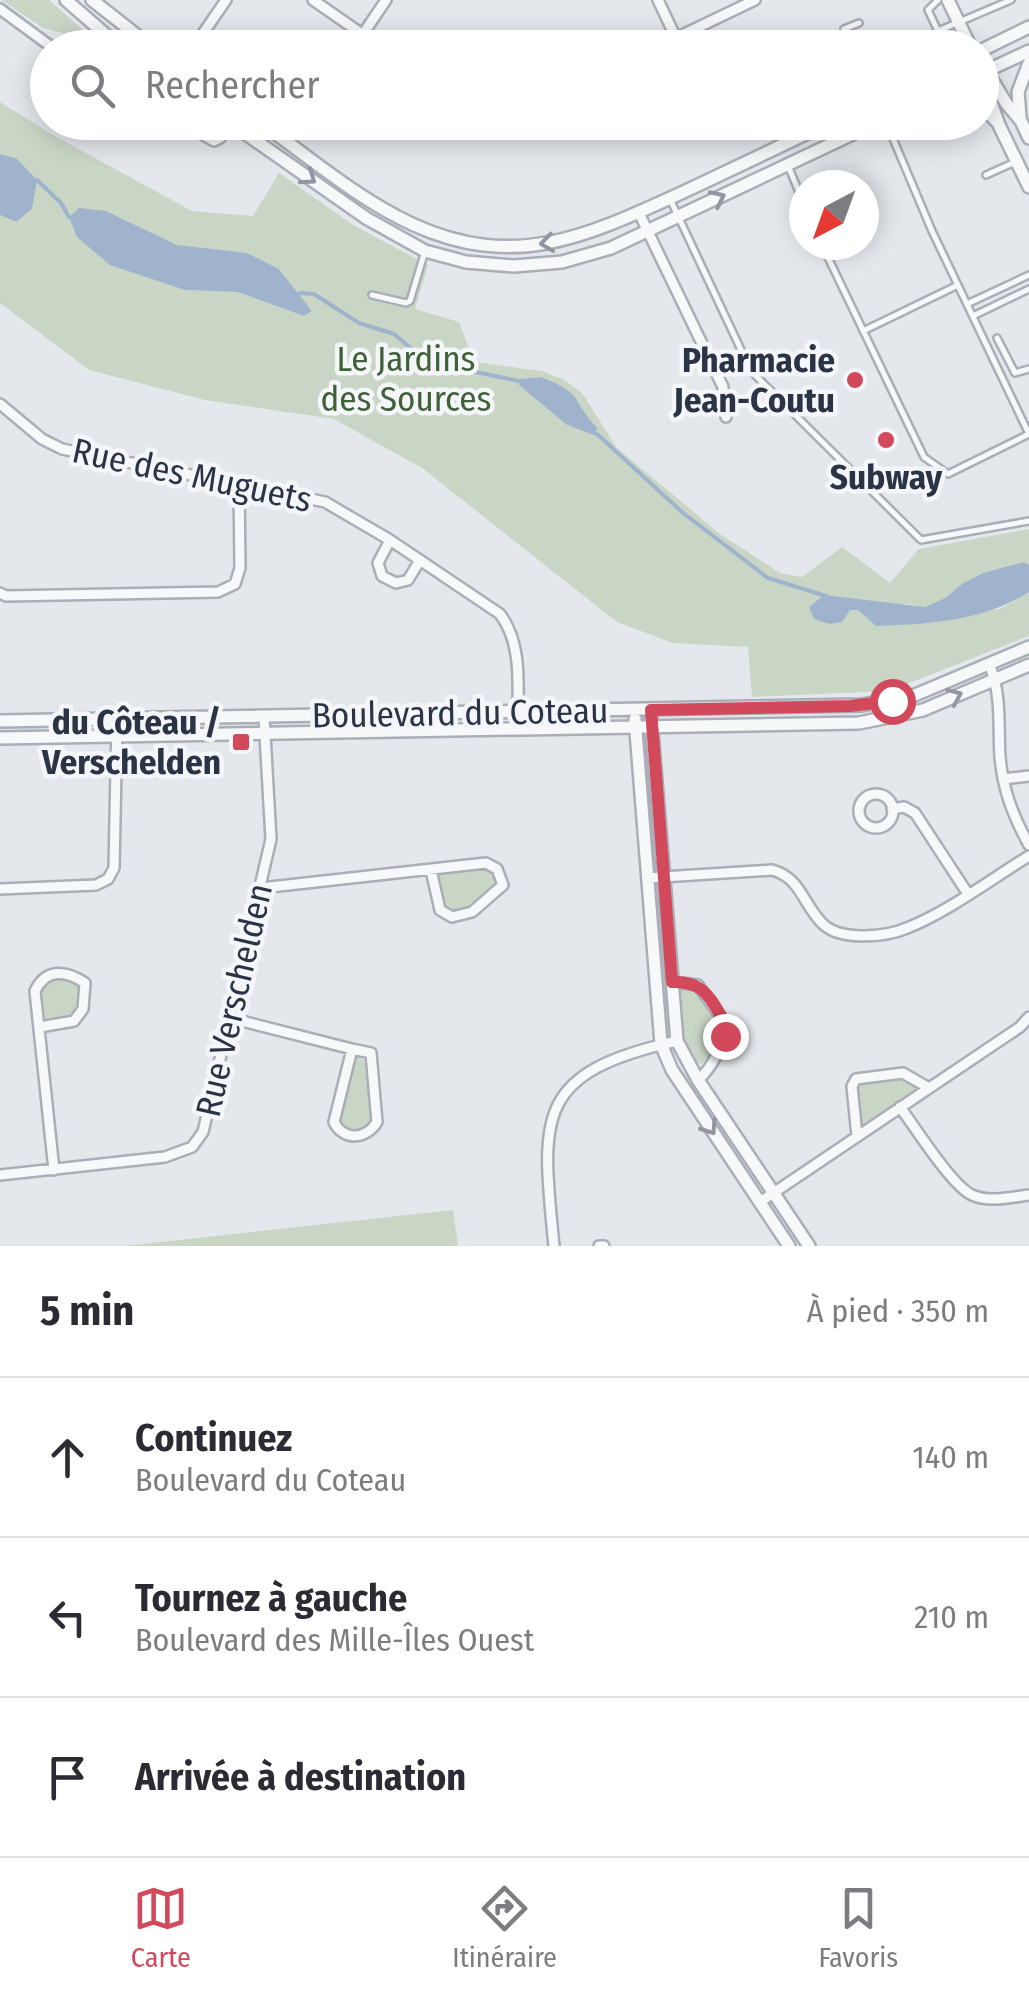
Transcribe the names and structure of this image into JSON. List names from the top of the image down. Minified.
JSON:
{"streets":{"street":["Rue des Muguets","Boulevard du Coteau","Rue Verschelden"]},"crossings":[["Rue des Muguets","Boulevard du Coteau"],["Boulevard du Coteau","Rue Verschelden"]],"parks":["Le Jardins des Sources"],"places":{"other":["Pharmacie Jean-Coutu","Subway"],"transit":["du Côteau / Verschelden"]},"north":"bottom left","page":{"search":"Rechercher","heading":["5 min","À pied · 350 m"],"list":[["Continuez","Boulevard du Coteau","140 m"],["Tournez à gauche","Boulevard des Mille-Îles Ouest","210 m"],"Arrivée à destination"],"nav":["Carte","Itinéraire","Favoris"]}}
